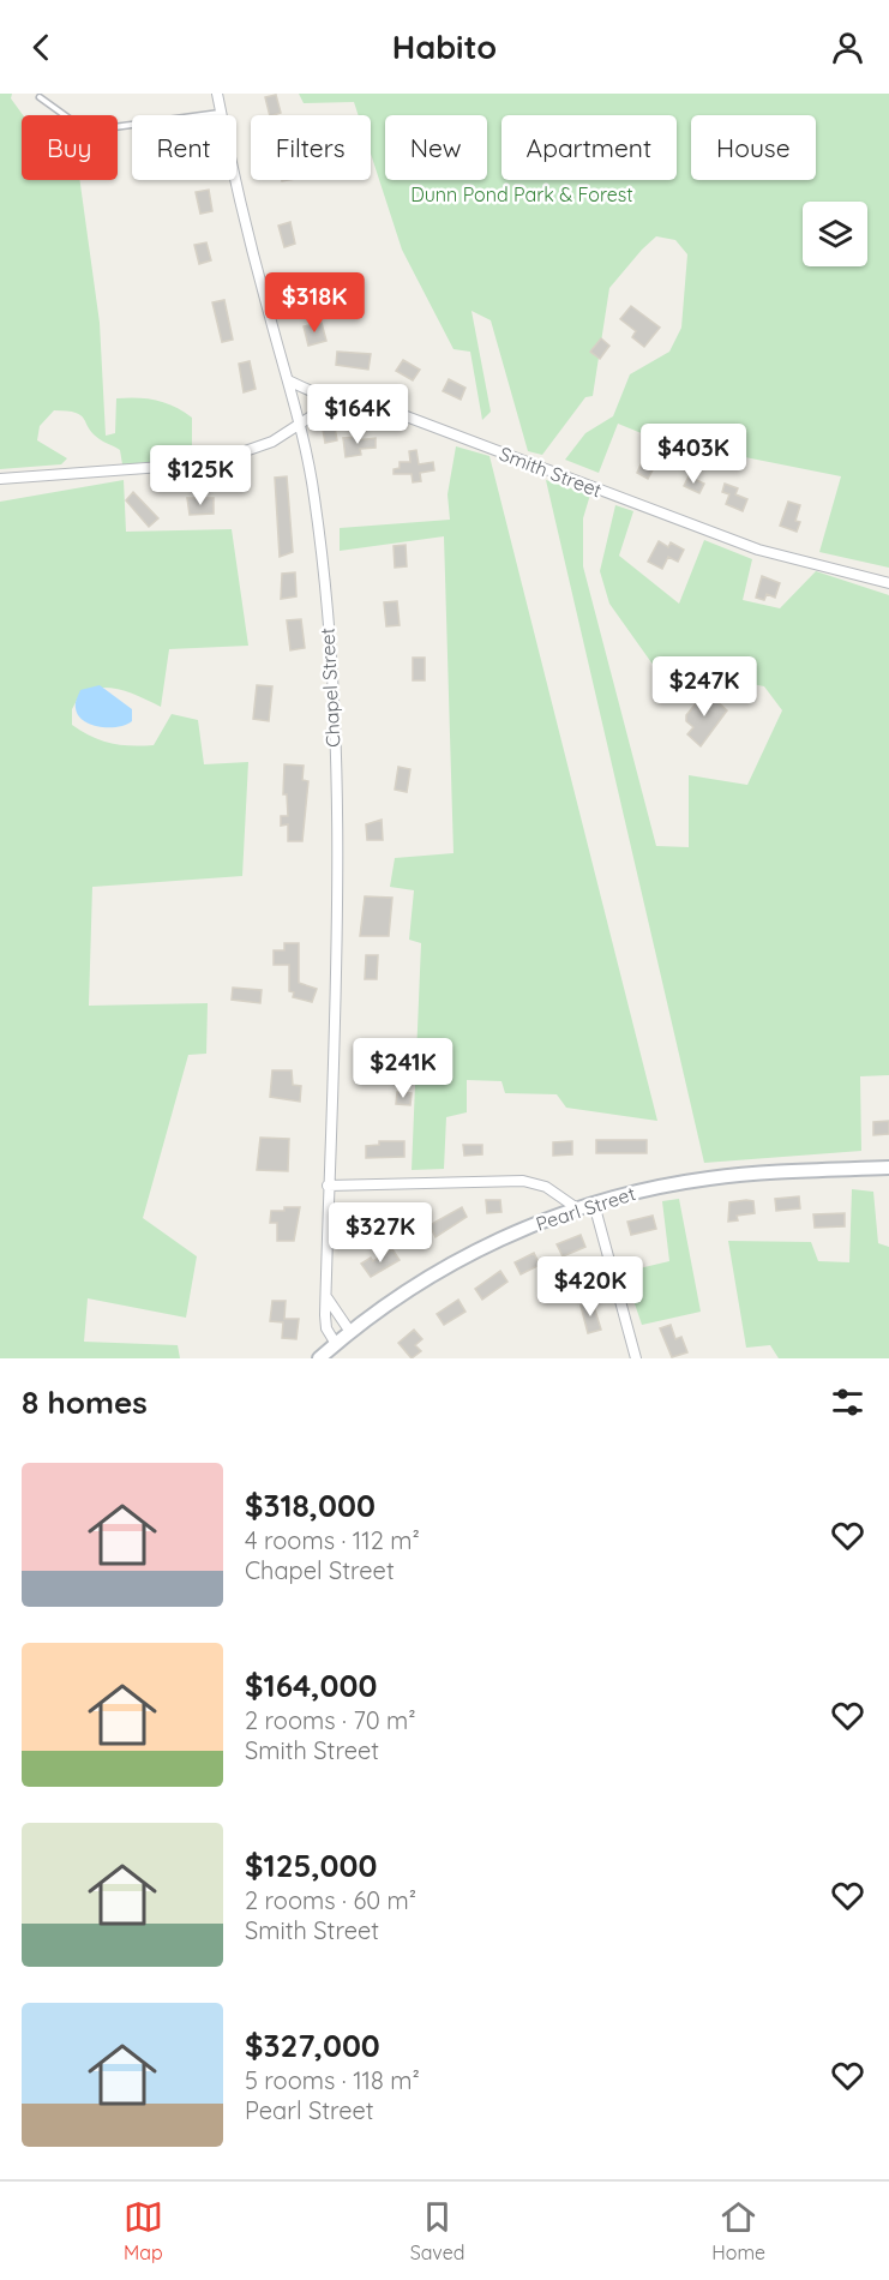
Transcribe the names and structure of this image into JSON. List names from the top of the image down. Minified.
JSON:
{"streets":{"main road":["Pearl Street"],"street":["Smith Street","Chapel Street"]},"crossings":[["Smith Street","Chapel Street"],["Chapel Street","Pearl Street"]],"parks":["Dunn Pond Park & Forest"],"page":{"header":"Habito","chip":["Buy","Rent","Filters","New","Apartment","House"],"price":["$318K","$164K","$403K","$125K","$247K","$241K","$327K","$420K"],"heading":"8 homes","list":[{"name":"$318,000","note":"4 rooms · 112 m² · Chapel Street"},{"name":"$164,000","note":"2 rooms · 70 m² · Smith Street"},{"name":"$125,000","note":"2 rooms · 60 m² · Smith Street"},{"name":"$327,000","note":"5 rooms · 118 m² · Pearl Street"}],"tabs":["Map","Saved","Home"]}}
